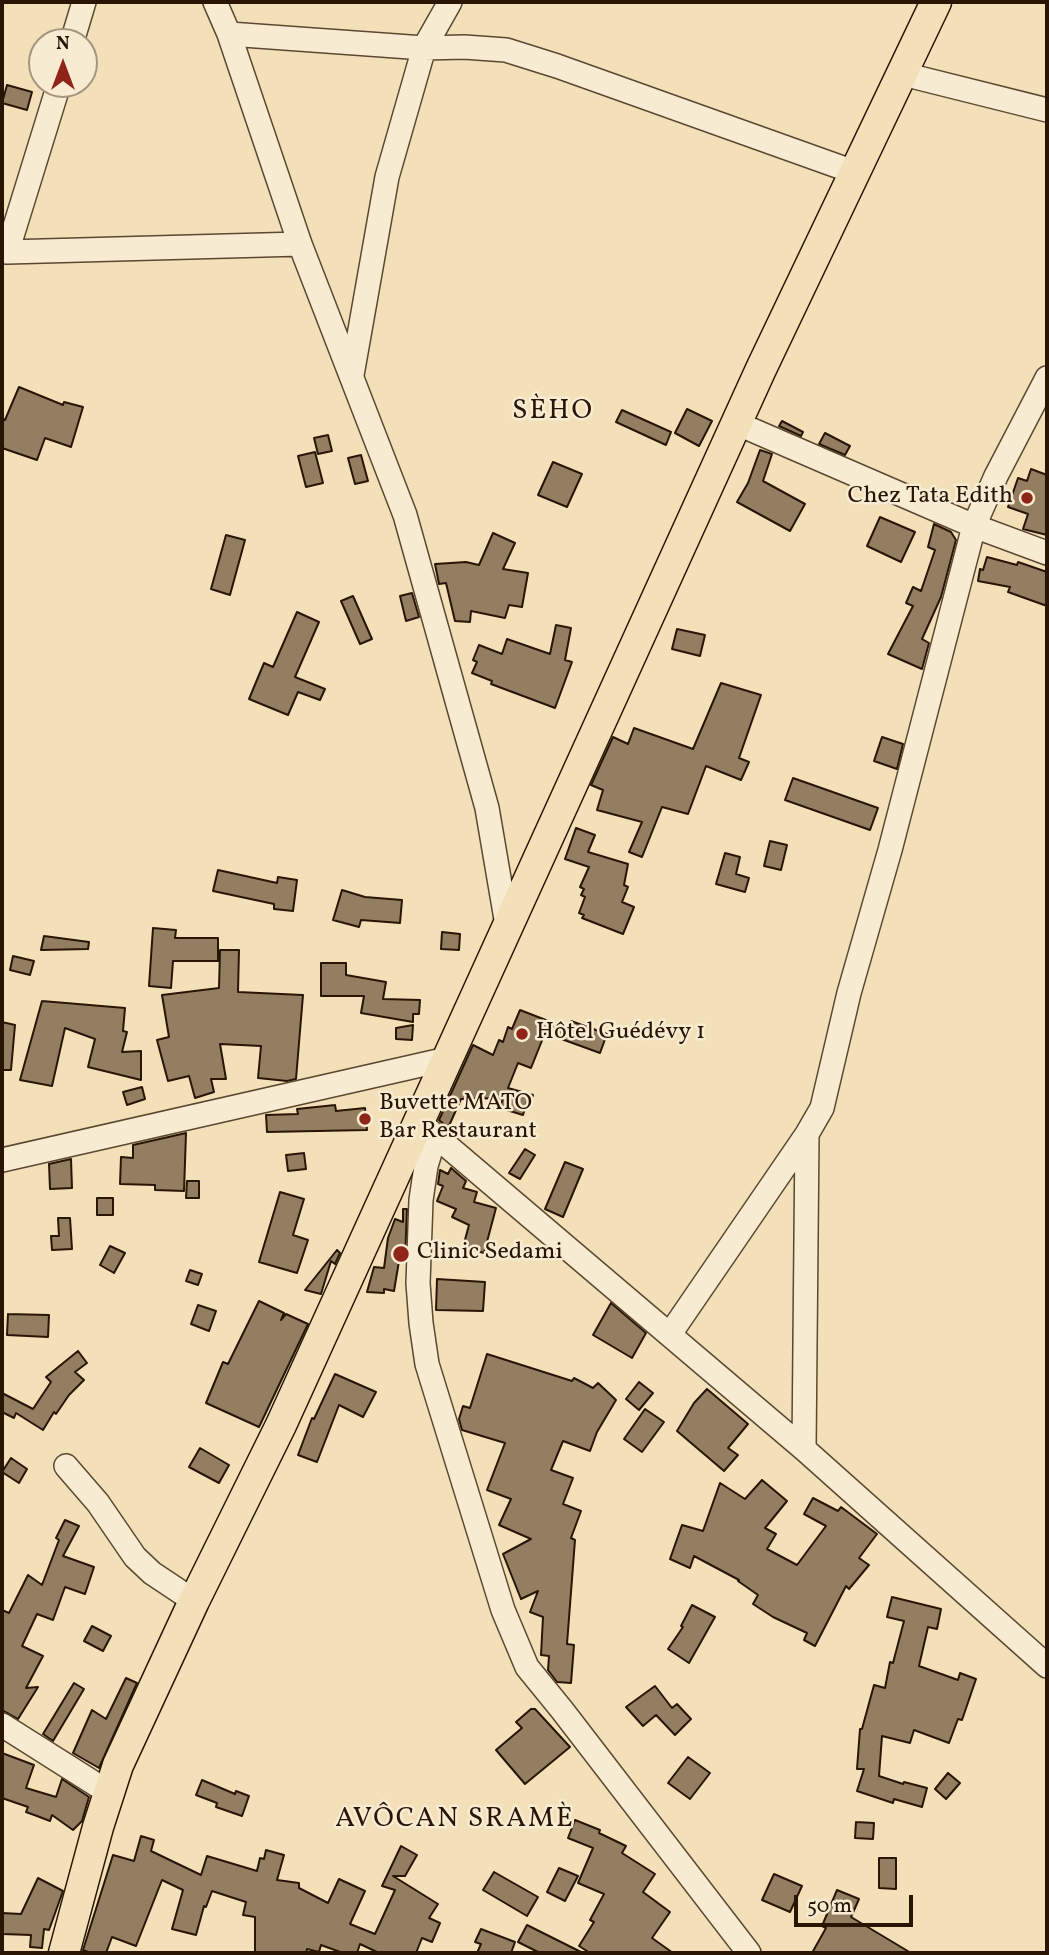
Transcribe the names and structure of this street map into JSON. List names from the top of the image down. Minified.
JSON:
{"districts":["SÈHO","AVÔCAN SRAMÈ"],"places":["Chez Tata Edith","Hôtel Guédévy 1","Buvette MATO Bar Restaurant","Clinic Sedami"],"scale_bar":"50 m","north":"top"}
